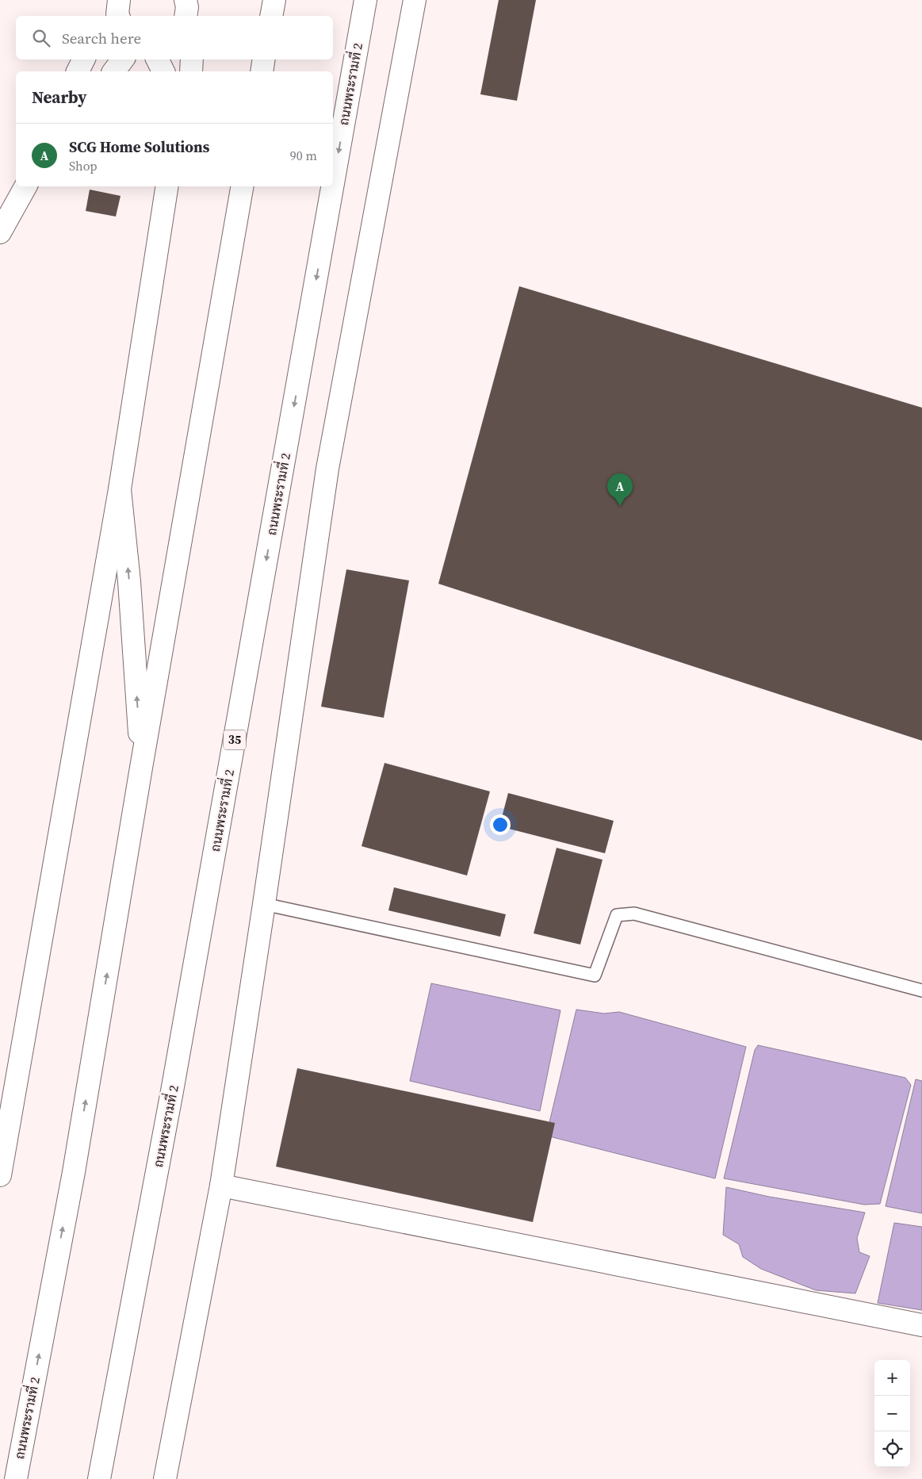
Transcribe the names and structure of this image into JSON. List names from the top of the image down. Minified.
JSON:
{"streets":{"main road":["ถนนพระรามที่ 2","35"]},"page":{"search":"Search here","heading":"Nearby","list":[{"mark":"A","name":"SCG Home Solutions","note":"Shop","value":"90 m"}],"pins":"A","map_buttons":["+","−"]}}
